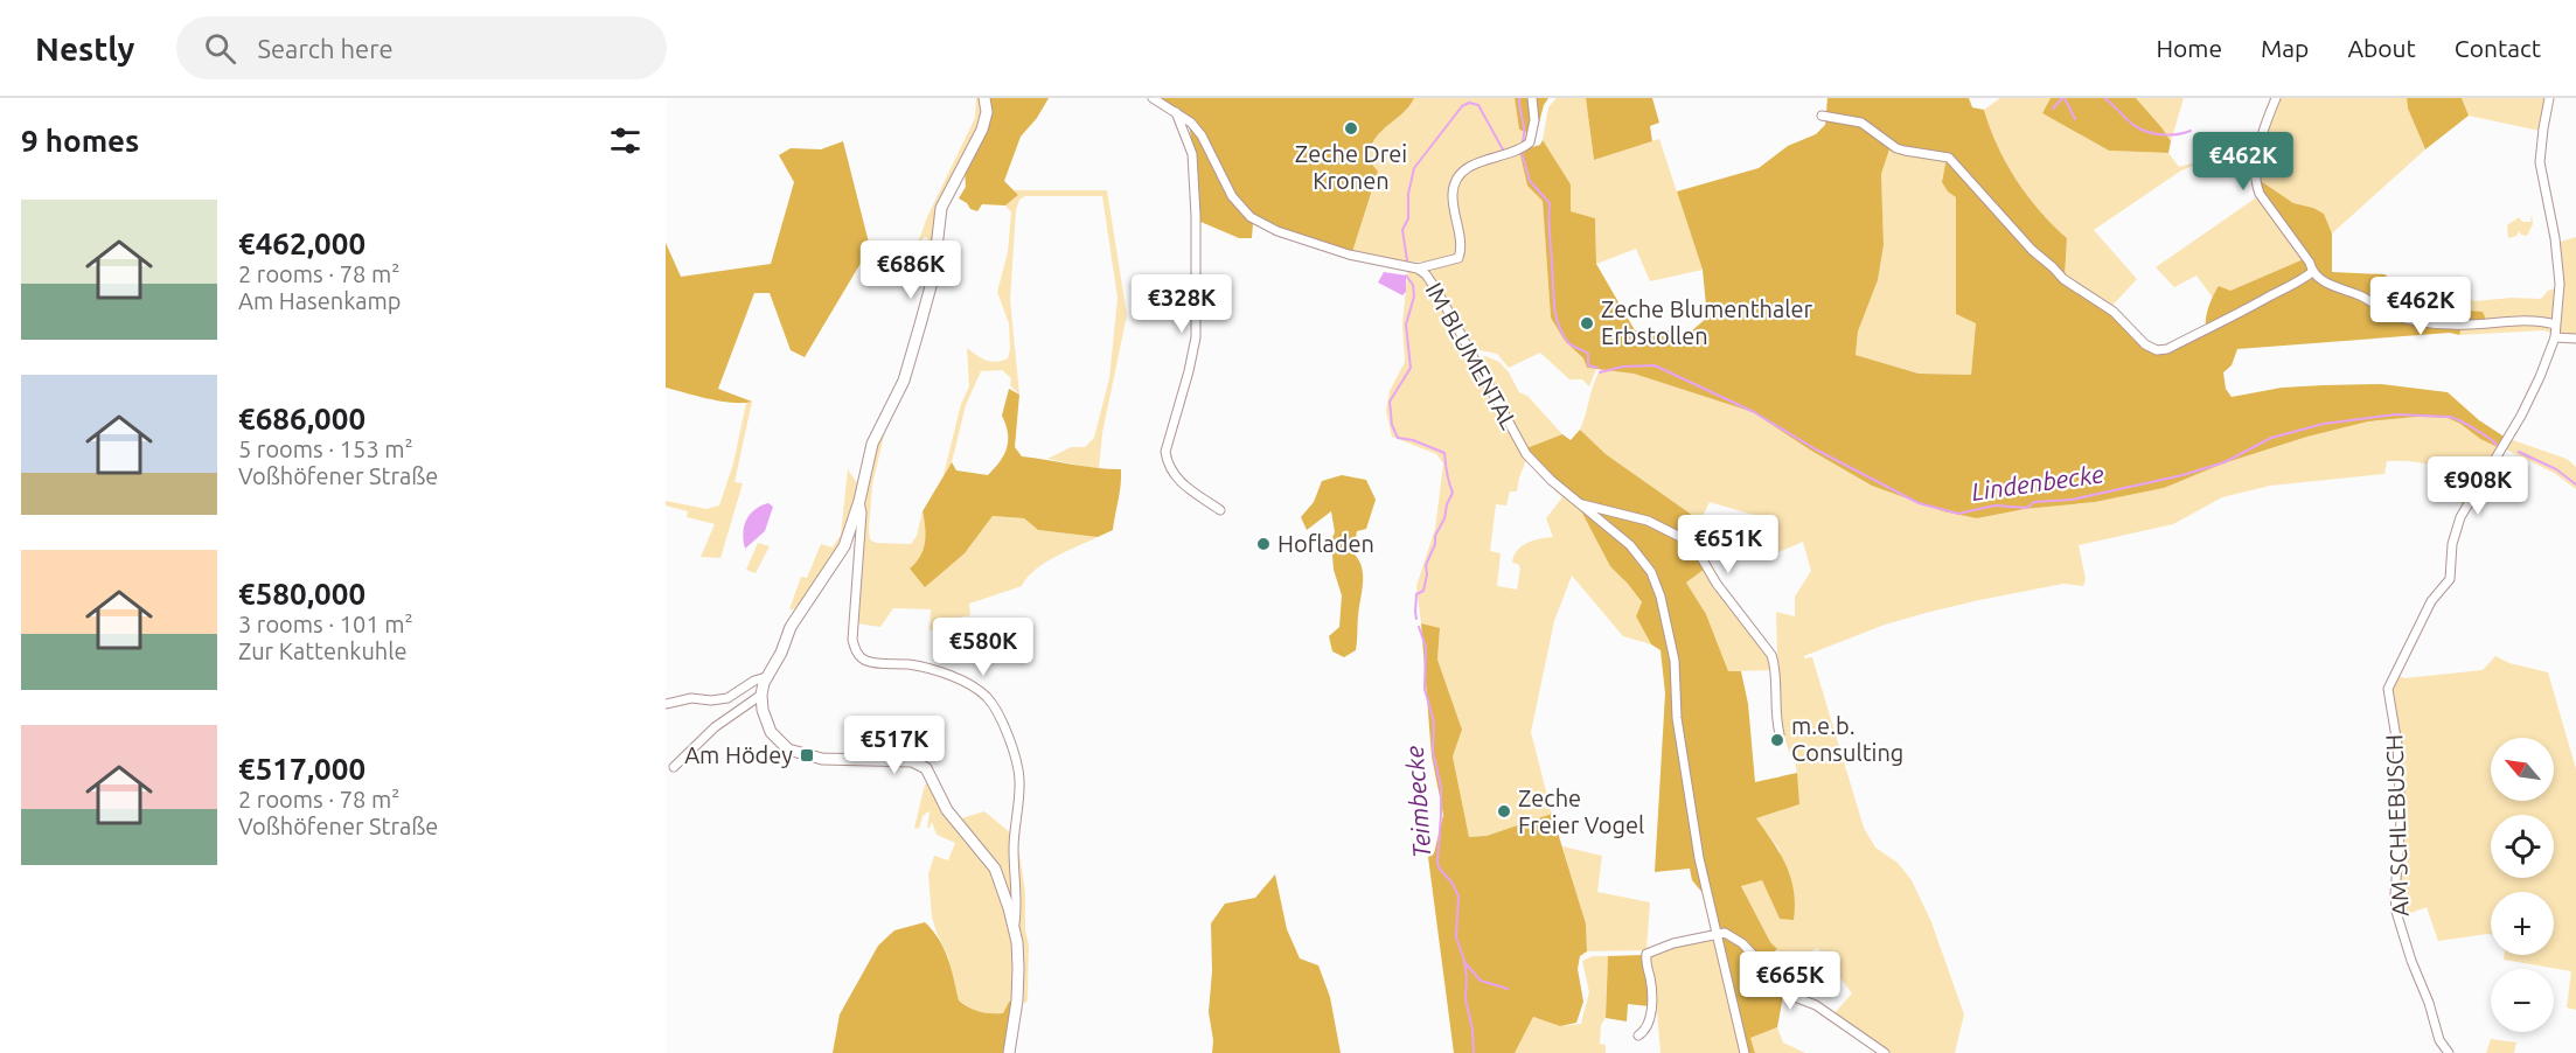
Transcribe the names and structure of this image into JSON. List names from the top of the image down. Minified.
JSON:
{"streets":{"street":["IM BLUMENTAL","AM SCHLEBUSCH"]},"water":["Lindenbecke","Teimbecke"],"places":{"other":["Zeche Drei Kronen","Zeche Blumenthaler Erbstollen","Hofladen","m.e.b. Consulting","Zeche Freier Vogel"],"transit":["Am Hödey"]},"north":"top left","page":{"header":"Nestly","search":"Search here","nav":["Home","Map","About","Contact"],"heading":"9 homes","price":["€462K","€686K","€328K","€462K","€908K","€651K","€580K","€517K","€665K"],"list":[{"name":"€462,000","note":"2 rooms · 78 m² · Am Hasenkamp"},{"name":"€686,000","note":"5 rooms · 153 m² · Voßhöfener Straße"},{"name":"€580,000","note":"3 rooms · 101 m² · Zur Kattenkuhle"},{"name":"€517,000","note":"2 rooms · 78 m² · Voßhöfener Straße"}],"map_buttons":["+","−"]}}
